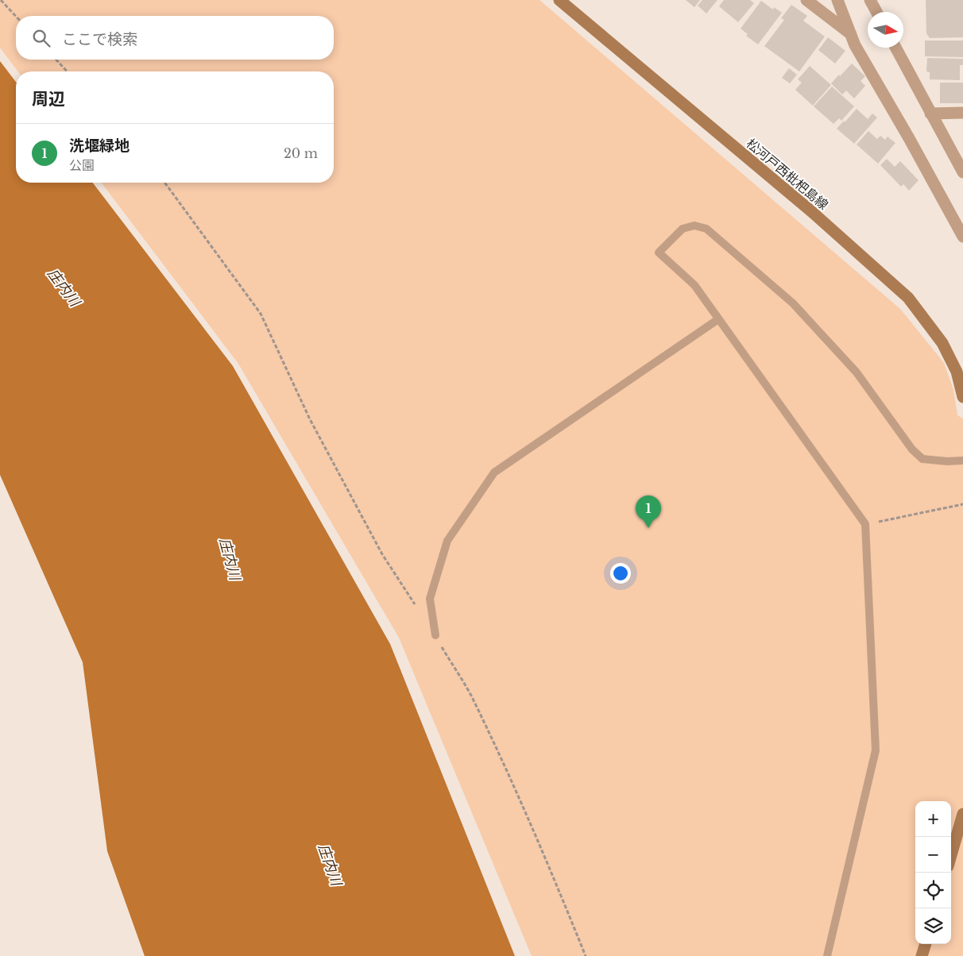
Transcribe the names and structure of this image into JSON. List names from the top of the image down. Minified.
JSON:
{"streets":{"main road":["松河戸西枇杷島線"]},"water":["庄内川"],"north":"right","page":{"search":"ここで検索","heading":"周辺","list":[{"mark":"1","name":"洗堰緑地","note":"公園","value":"20 m"}],"pins":"1","map_buttons":["+","−"]}}
